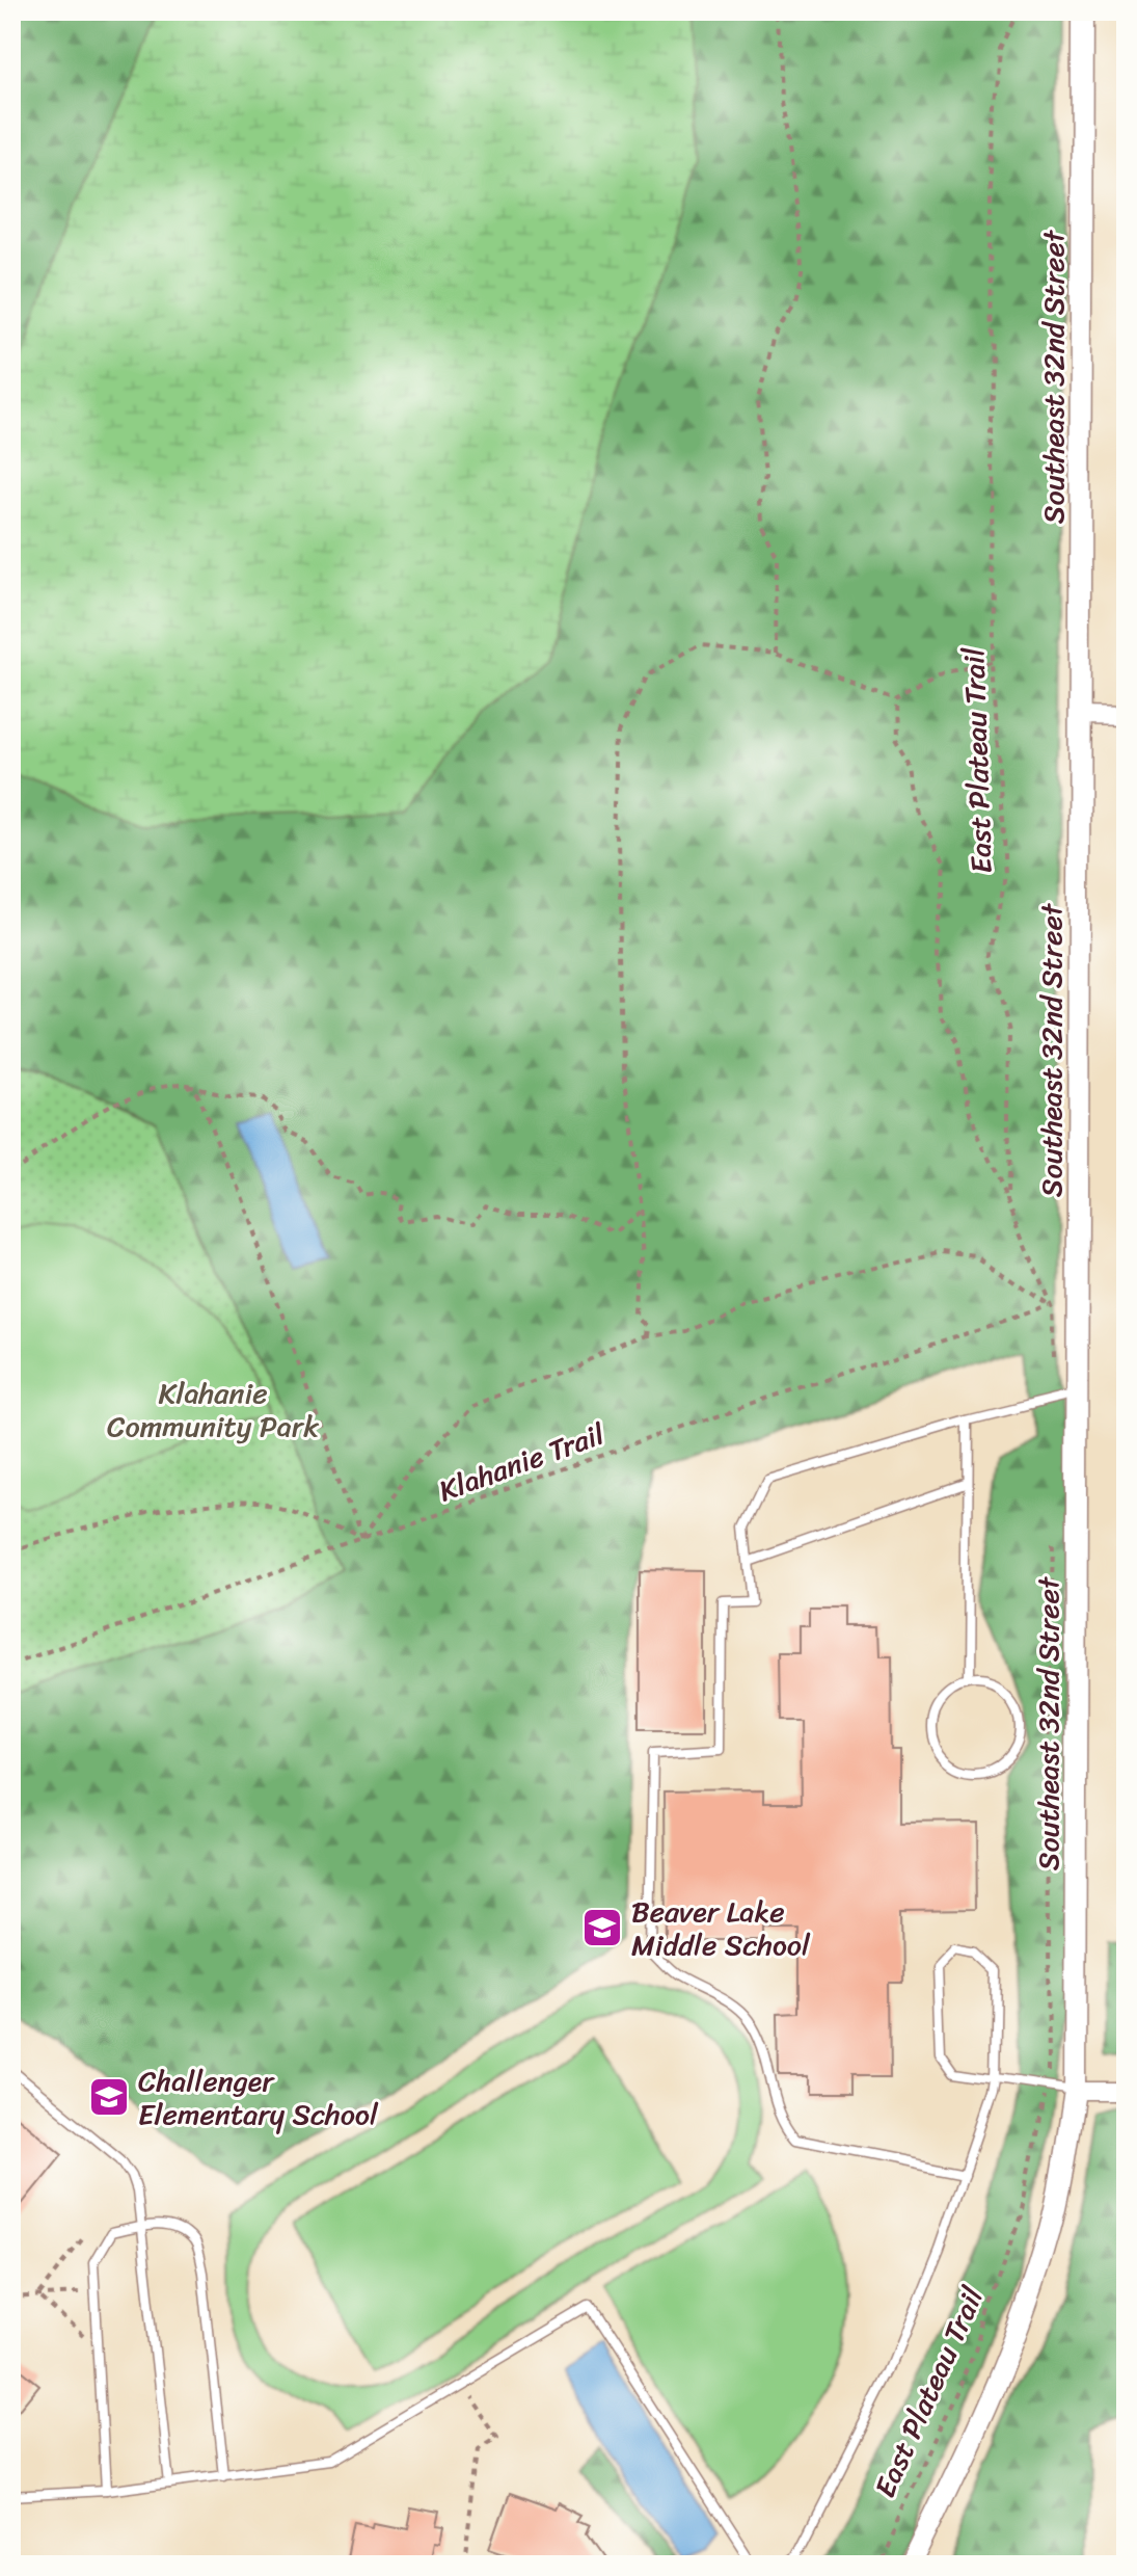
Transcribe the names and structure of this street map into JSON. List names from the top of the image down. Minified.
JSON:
{"streets":{"street":["Southeast 32nd Street"],"path":["East Plateau Trail","Klahanie Trail"]},"crossings":[["East Plateau Trail","Klahanie Trail"]],"parks":["Klahanie Community Park"],"places":{"school or university":["Beaver Lake Middle School","Challenger Elementary School"]}}
